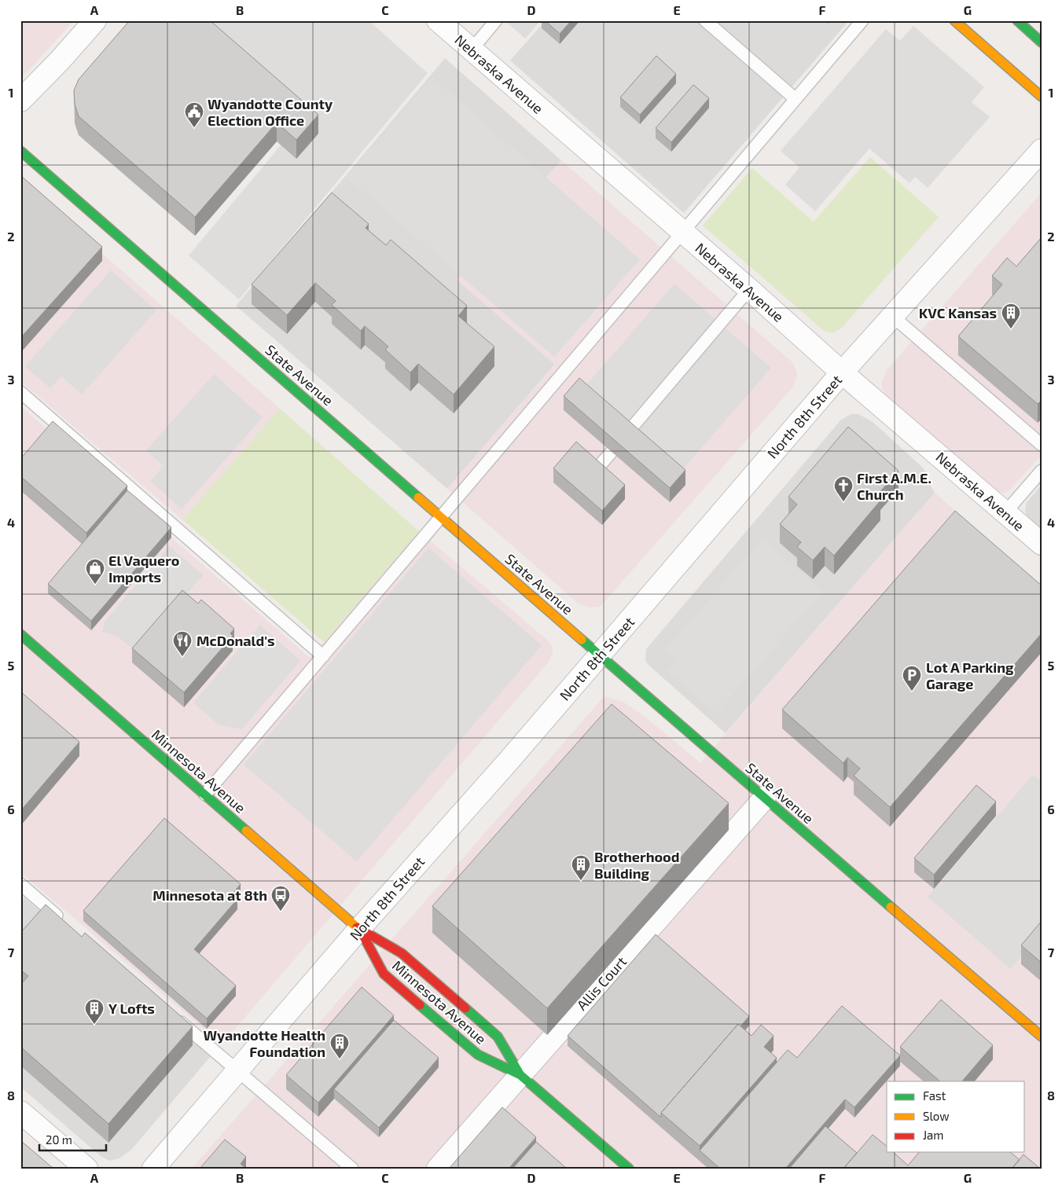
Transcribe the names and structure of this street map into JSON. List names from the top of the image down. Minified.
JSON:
{"streets":{"main road":["State Avenue","Minnesota Avenue"],"street":["Nebraska Avenue","North 8th Street","Allis Court"]},"crossings":[["Nebraska Avenue","North 8th Street"],["State Avenue","North 8th Street"],["State Avenue","Allis Court"],["North 8th Street","Minnesota Avenue"],["Minnesota Avenue","Allis Court"]],"places":{"public building":["Wyandotte County Election Office"],"building":["KVC Kansas","Brotherhood Building","Y Lofts","Wyandotte Health Foundation"],"church":["First A.M.E. Church"],"shop":["El Vaquero Imports"],"restaurant":["McDonald's"],"parking":["Lot A Parking Garage"],"bus stop":["Minnesota at 8th"]},"legend":["Fast","Slow","Jam"],"scale_bar":"20 m","grid":{"columns":["A","B","C","D","E","F","G"],"rows":["1","2","3","4","5","6","7","8"]}}
